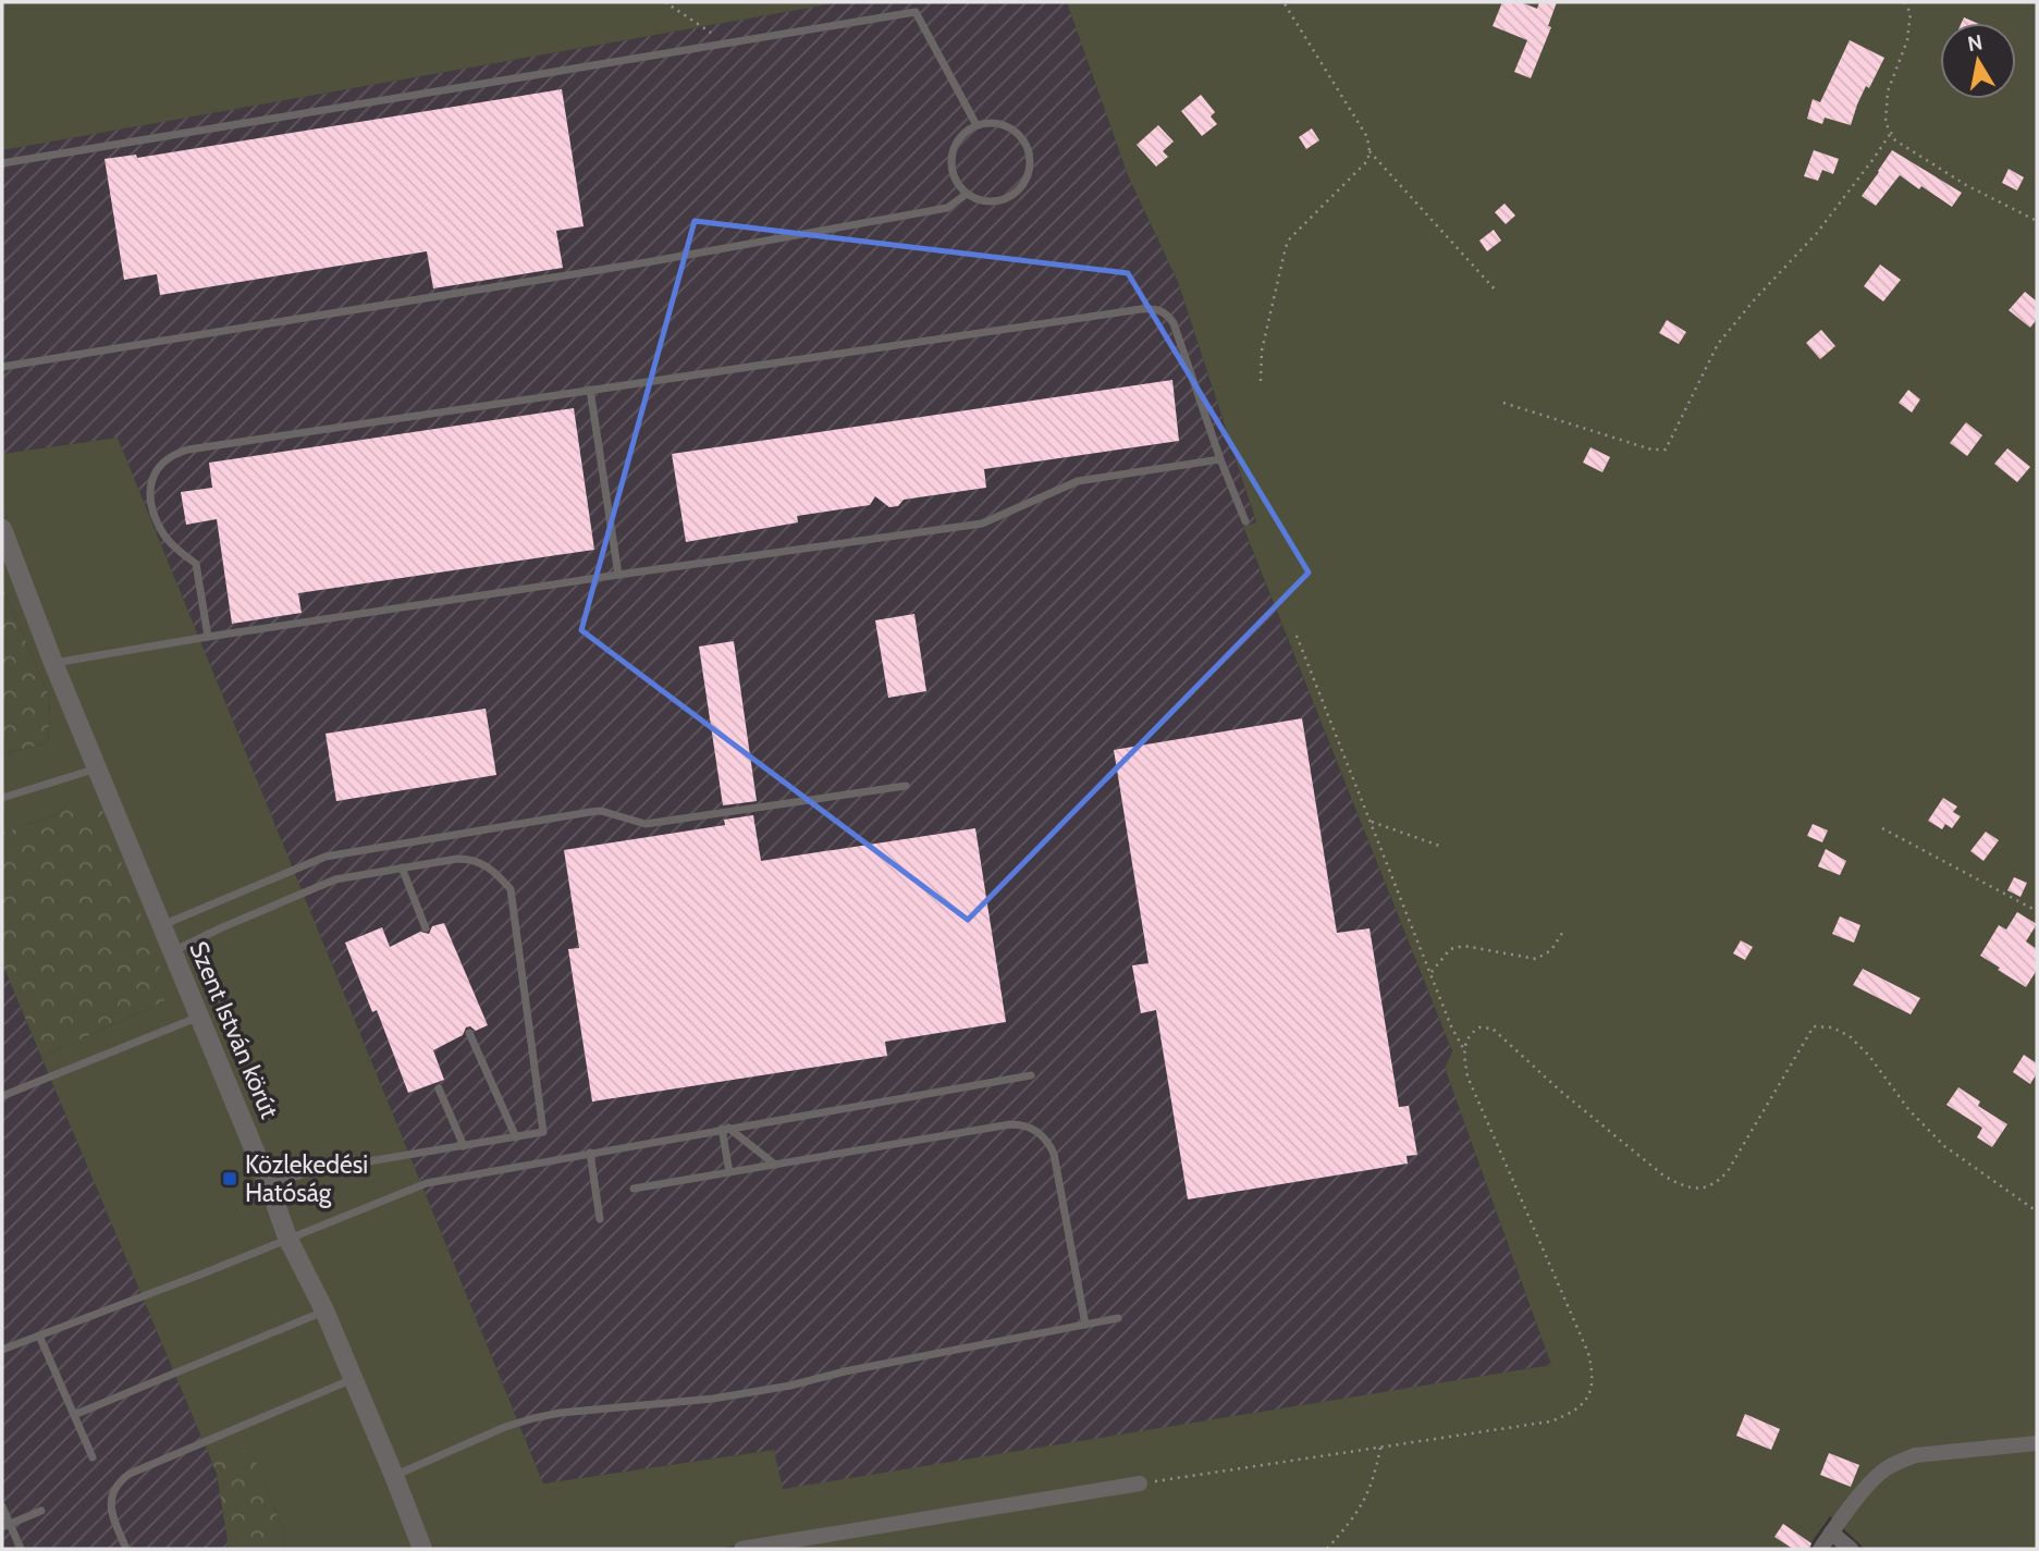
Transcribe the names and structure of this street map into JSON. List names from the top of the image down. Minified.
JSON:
{"streets":{"street":["Szent István körút"]},"places":{"transit":["Közlekedési Hatóság"]},"north":"top"}
